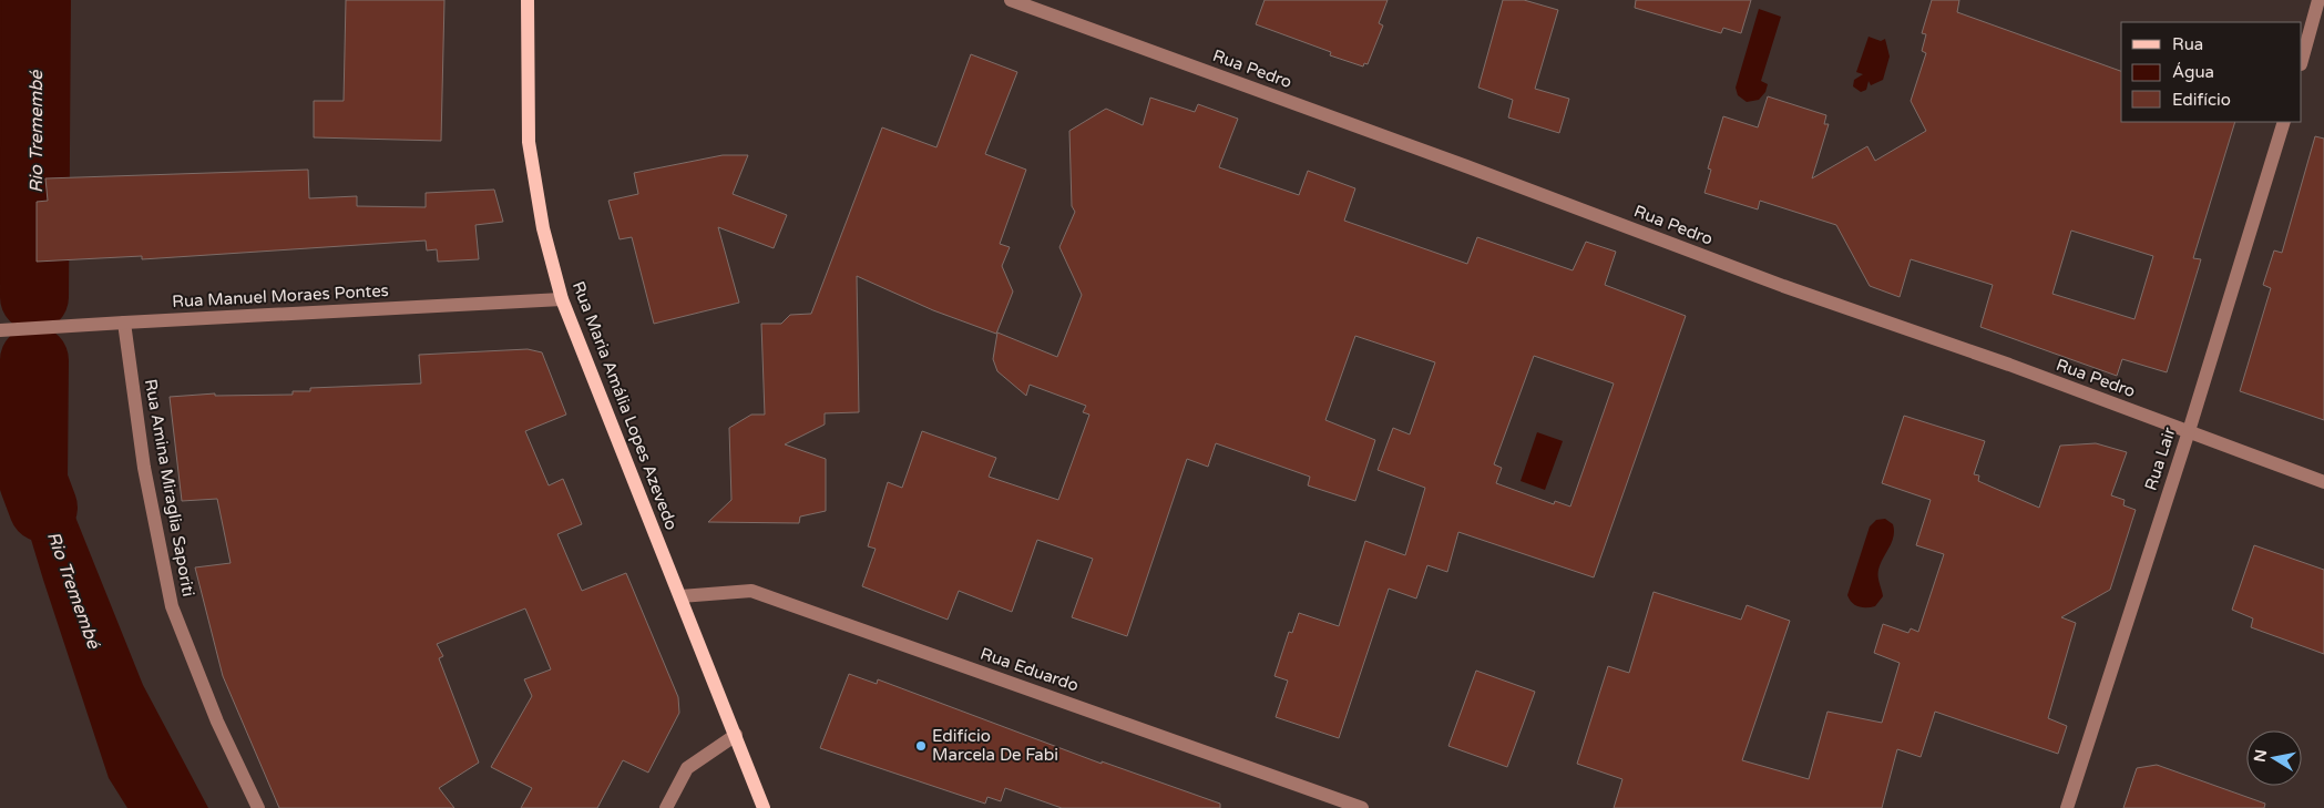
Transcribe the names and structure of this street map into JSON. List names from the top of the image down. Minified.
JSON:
{"streets":{"main road":["Rua Maria Amália Lopes Azevedo"],"street":["Rua Pedro","Rua Manuel Moraes Pontes","Rua Lair","Rua Amina Miraglia Saporiti","Rua Eduardo"]},"crossings":[["Rua Pedro","Rua Lair"],["Rua Manuel Moraes Pontes","Rua Maria Amália Lopes Azevedo"],["Rua Manuel Moraes Pontes","Rua Amina Miraglia Saporiti"],["Rua Maria Amália Lopes Azevedo","Rua Eduardo"]],"water":["Rio Tremembé"],"places":["Edifício Marcela De Fabi"],"legend":["Rua","Água","Edifício"],"north":"left"}
